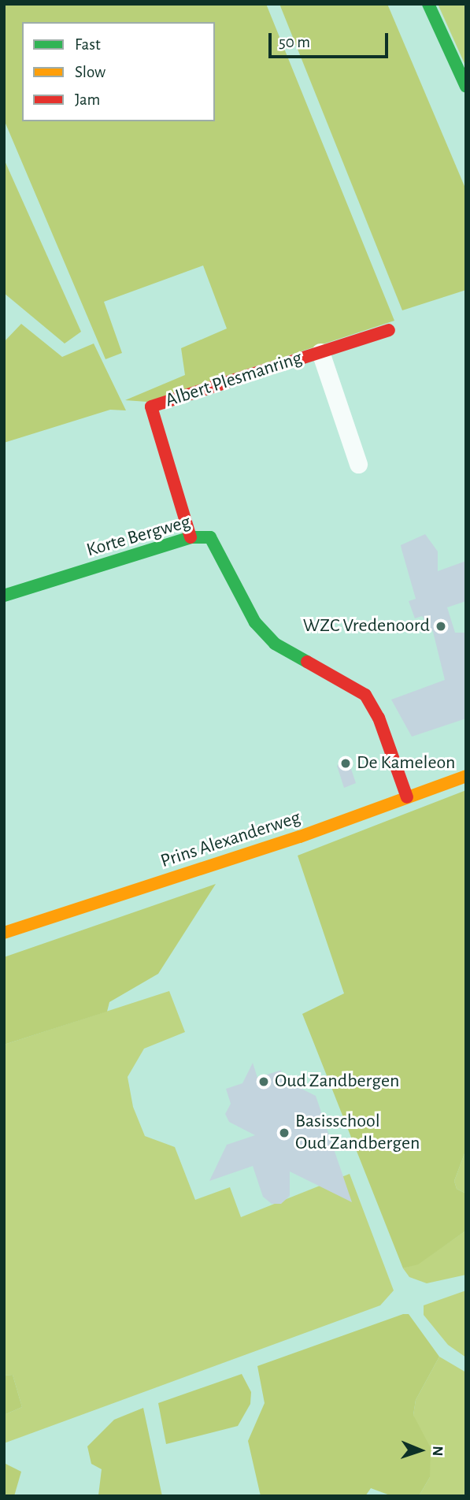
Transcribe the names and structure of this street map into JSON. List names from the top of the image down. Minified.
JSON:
{"streets":{"street":["Albert Plesmanring","Korte Bergweg","Prins Alexanderweg"]},"crossings":[["Albert Plesmanring","Korte Bergweg"],["Korte Bergweg","Prins Alexanderweg"]],"places":["WZC Vredenoord","De Kameleon","Oud Zandbergen","Basisschool Oud Zandbergen"],"legend":["Fast","Slow","Jam"],"scale_bar":"50 m","north":"right"}
